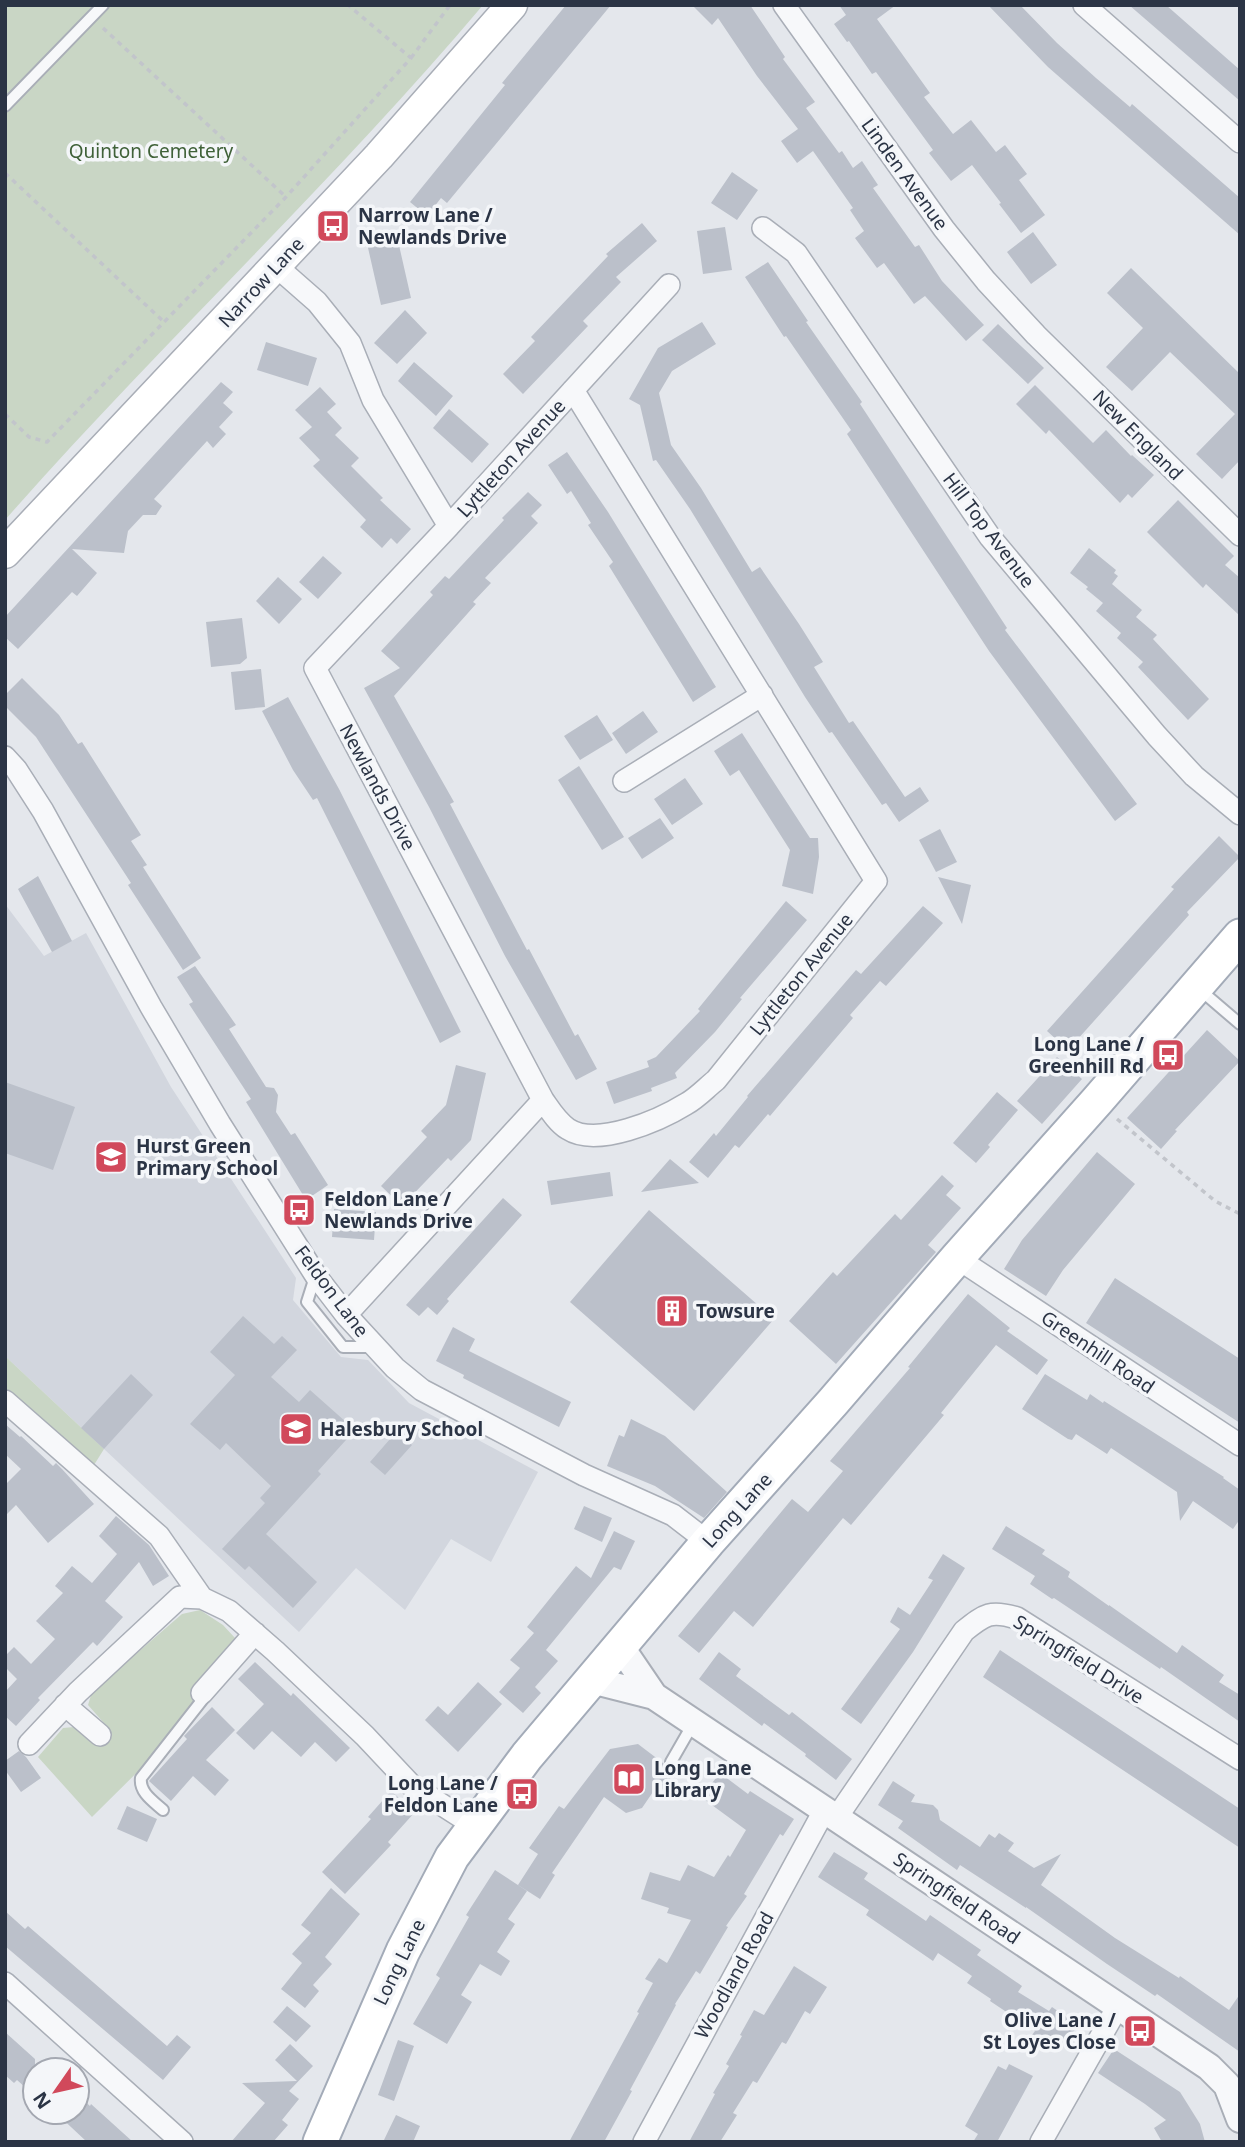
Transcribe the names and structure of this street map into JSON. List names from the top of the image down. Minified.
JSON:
{"streets":{"main road":["Narrow Lane","Long Lane"],"street":["Linden Avenue","New England","Lyttleton Avenue","Hill Top Avenue","Newlands Drive","Feldon Lane","Greenhill Road","Springfield Drive","Springfield Road","Woodland Road"]},"crossings":[["Linden Avenue","New England"],["Lyttleton Avenue","Newlands Drive"],["Feldon Lane","Long Lane"],["Greenhill Road","Long Lane"],["Long Lane","Springfield Road"],["Springfield Drive","Springfield Road"],["Springfield Drive","Woodland Road"],["Springfield Road","Woodland Road"]],"parks":["Quinton Cemetery"],"places":{"bus stop":["Narrow Lane / Newlands Drive","Long Lane / Greenhill Rd","Feldon Lane / Newlands Drive","Long Lane / Feldon Lane","Olive Lane / St Loyes Close"],"school or university":["Hurst Green Primary School","Halesbury School"],"building":["Towsure"],"library":["Long Lane Library"]},"north":"bottom left"}
